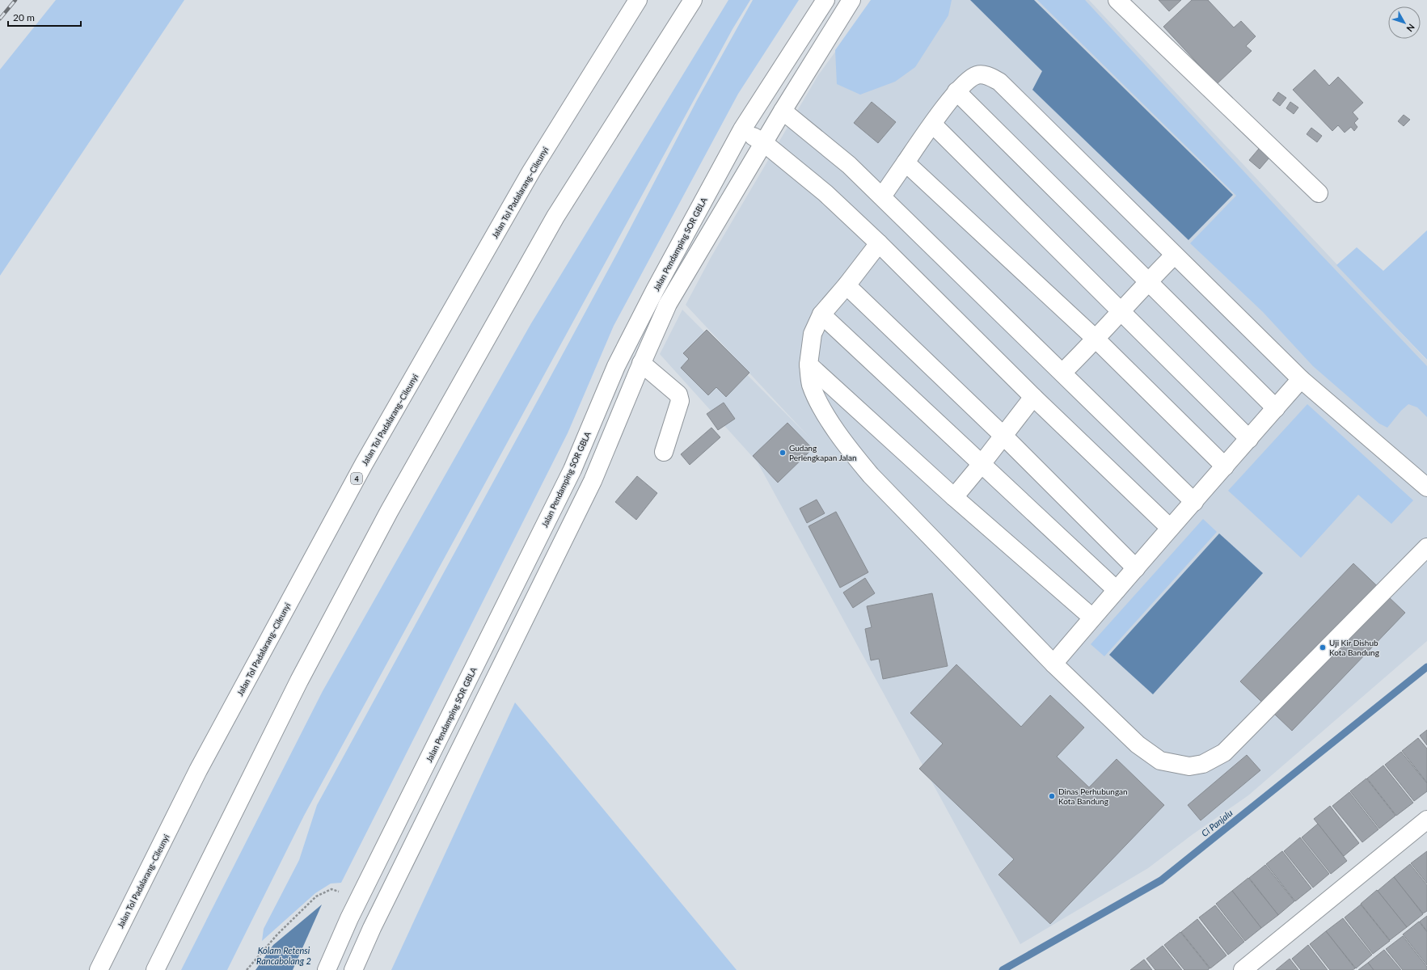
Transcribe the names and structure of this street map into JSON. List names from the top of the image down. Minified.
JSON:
{"streets":{"main road":["Jalan Tol Padalarang–Cileunyi","Jalan Pendamping SOR GBLA","4"]},"water":["Ci Panjalu","Kolam Retensi Rancabolang 2"],"places":["Gudang Perlengkapan Jalan","Uji Kir Dishub Kota Bandung","Dinas Perhubungan Kota Bandung"],"scale_bar":"20 m","north":"bottom right"}
